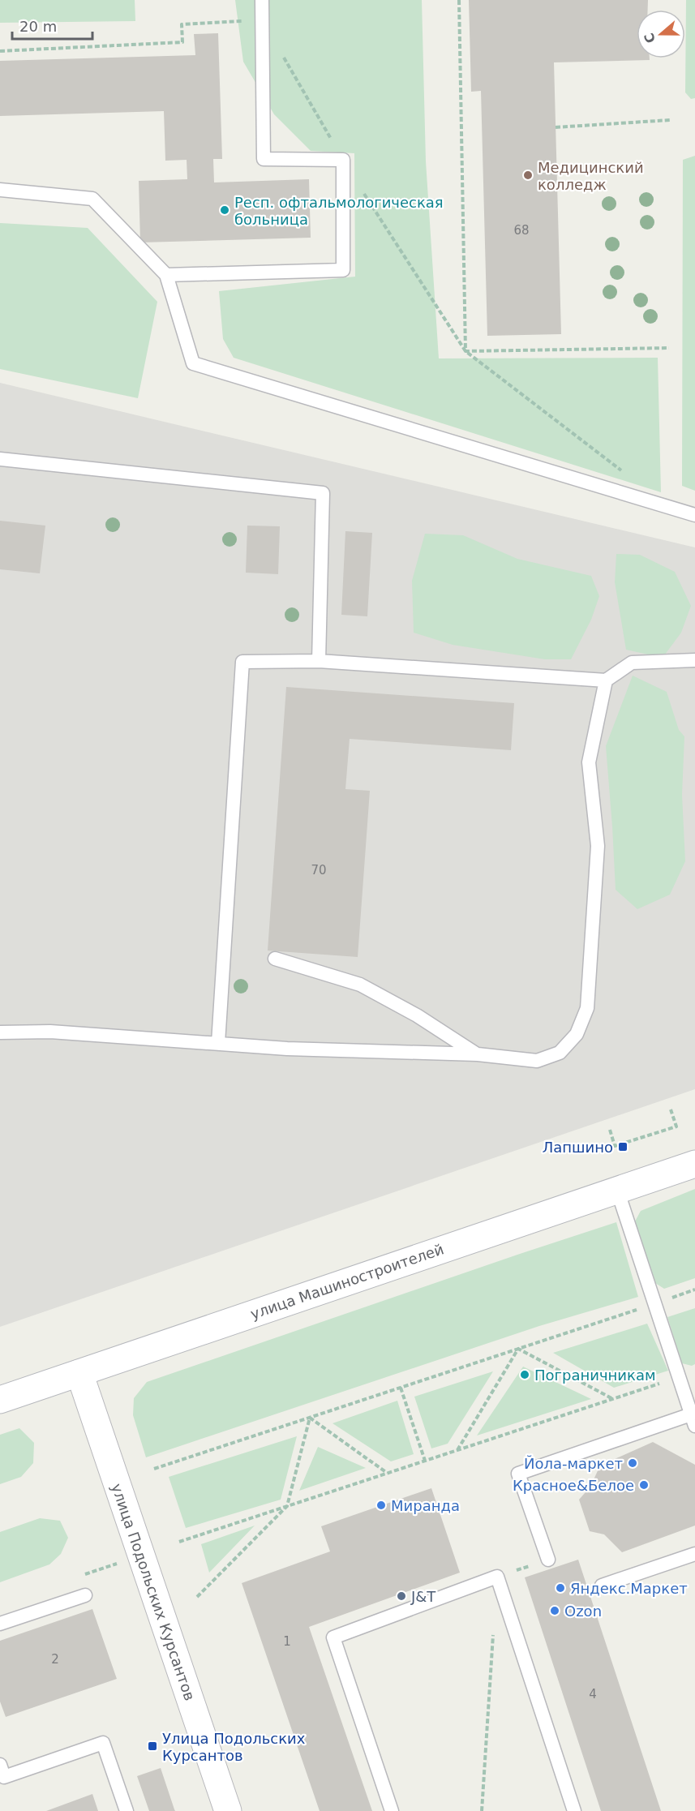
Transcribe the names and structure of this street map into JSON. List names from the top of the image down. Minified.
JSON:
{"streets":{"main road":["улица Машиностроителей","улица Подольских Курсантов"]},"crossings":[["улица Машиностроителей","улица Подольских Курсантов"]],"places":{"other":["Медицинский колледж","Респ. офтальмологическая больница","Пограничникам","Йола-маркет","Красное&Белое","Миранда","Яндекс.Маркет","J&T","Ozon"],"transit":["Лапшино","Улица Подольских Курсантов"]},"house_numbers":["68","70","1","2","4"],"scale_bar":"20 m","north":"left"}
